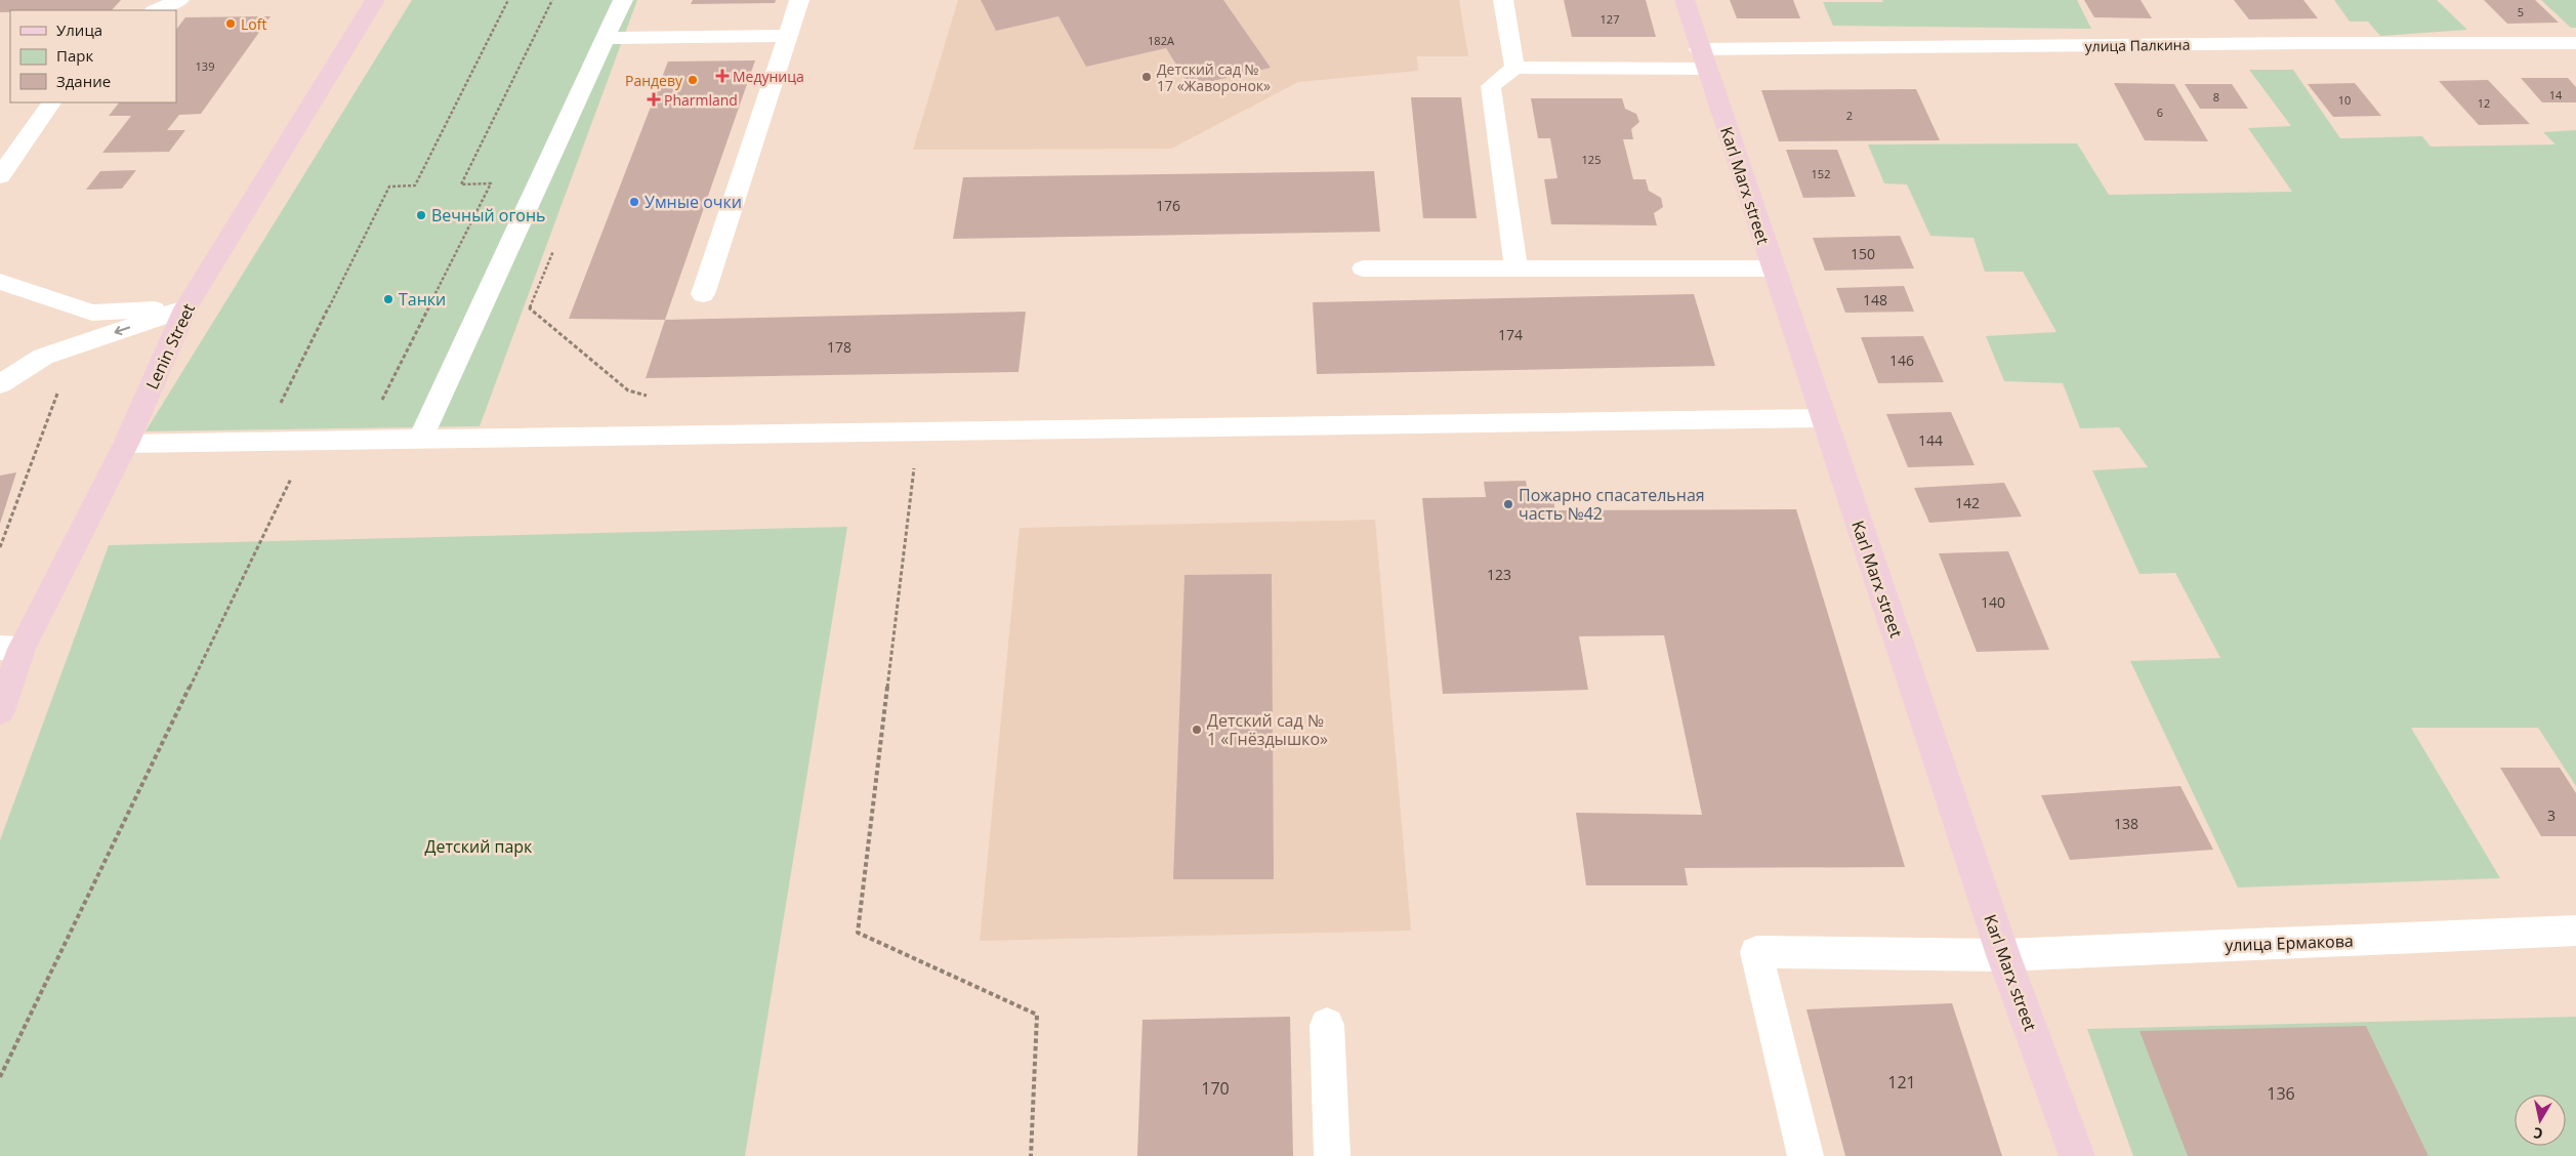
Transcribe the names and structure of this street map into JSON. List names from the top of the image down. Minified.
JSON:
{"streets":{"street":["улица Палкина","Karl Marx street","Lenin Street","улица Ермакова"]},"crossings":[["улица Палкина","Karl Marx street"],["Karl Marx street","улица Ермакова"]],"parks":["Детский парк"],"places":{"other":["Loft","Детский сад № 17 «Жаворонок»","Рандеву","Умные очки","Вечный огонь","Танки","Пожарно спасательная часть №42","Детский сад № 1 «Гнёздышко»"],"health":["Медуница","Pharmland"]},"house_numbers":["5","127","182А","139","14","8","10","12","6","2","125","152","176","150","148","174","178","146","144","142","123","140","3","138","121","170","136"],"legend":["Улица","Парк","Здание"],"north":"bottom"}
